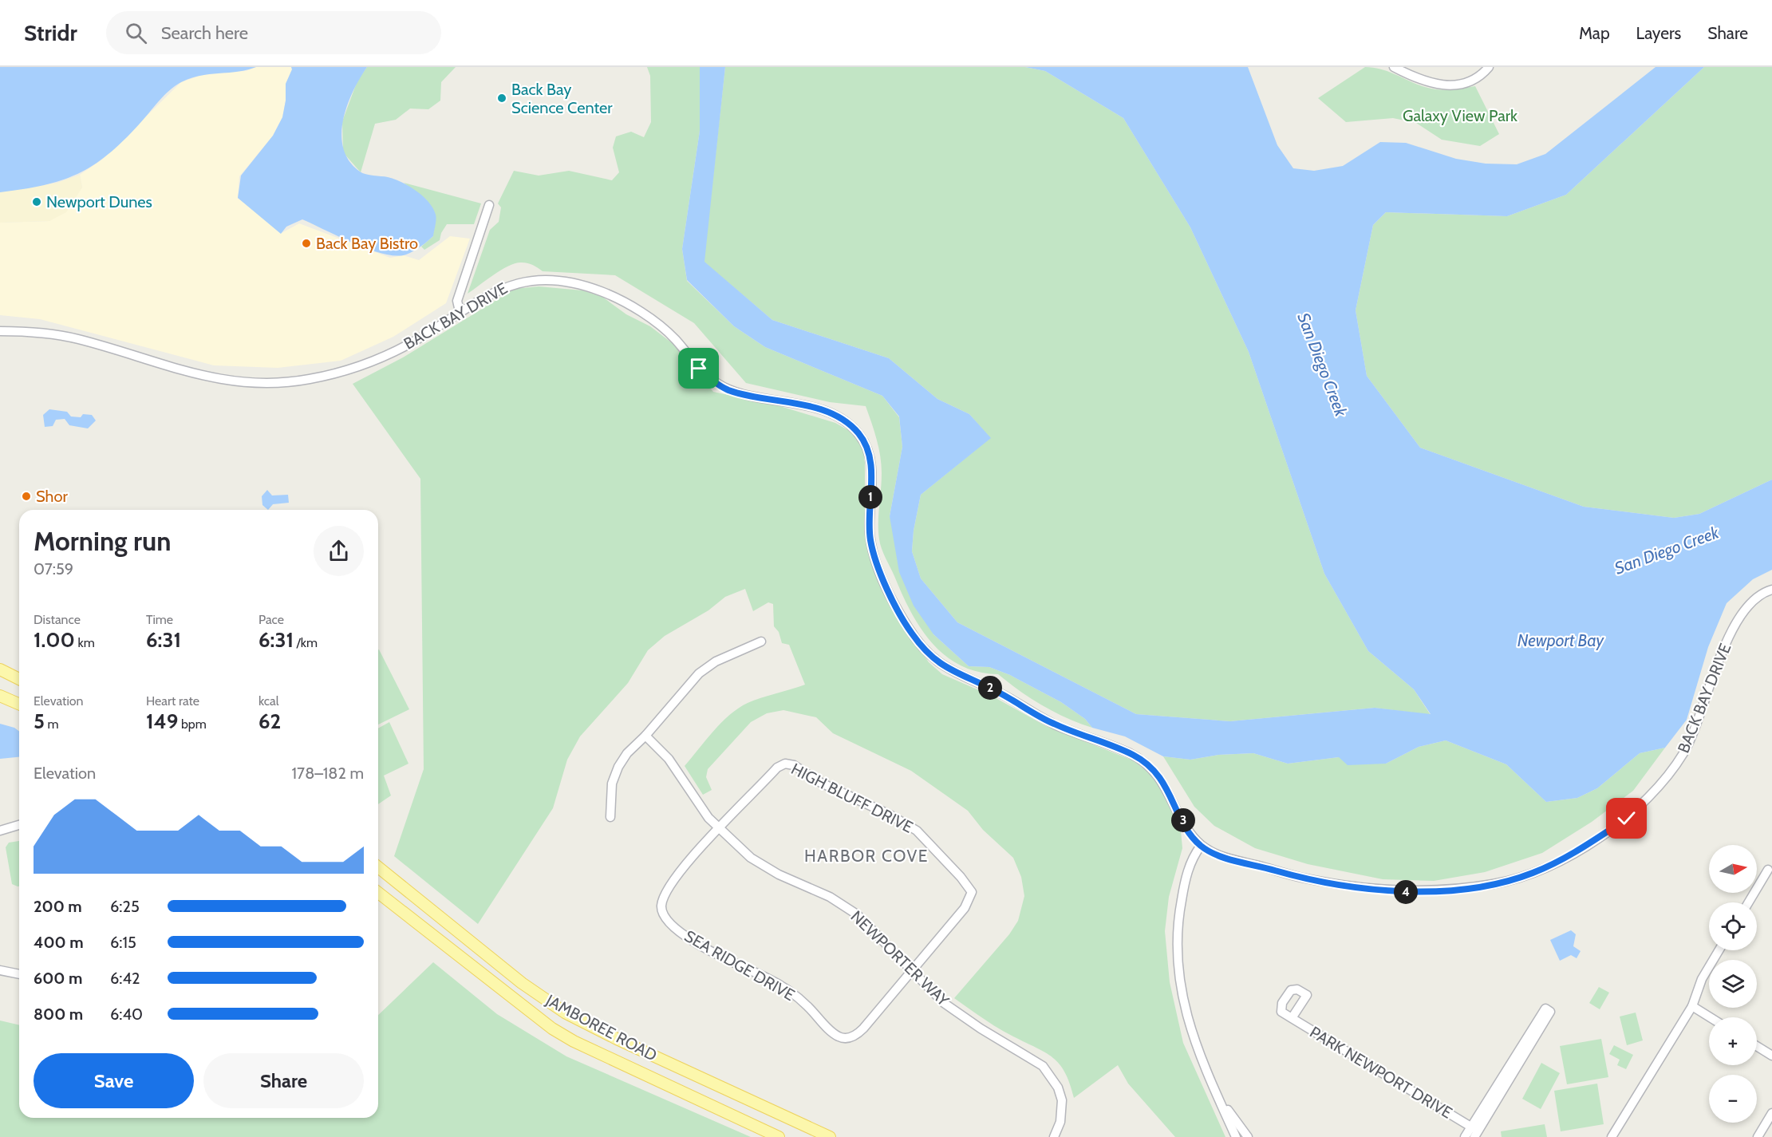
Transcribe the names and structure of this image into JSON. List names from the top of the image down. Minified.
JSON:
{"streets":{"main road":["JAMBOREE ROAD"],"street":["BACK BAY DRIVE","HIGH BLUFF DRIVE","NEWPORTER WAY","SEA RIDGE DRIVE","PARK NEWPORT DRIVE"]},"crossings":[["HIGH BLUFF DRIVE","NEWPORTER WAY"],["HIGH BLUFF DRIVE","SEA RIDGE DRIVE"],["NEWPORTER WAY","SEA RIDGE DRIVE"]],"districts":["HARBOR COVE"],"water":["San Diego Creek","Newport Bay"],"parks":["Galaxy View Park"],"places":["Back Bay Science Center","Newport Dunes","Back Bay Bistro","Shor"],"north":"right","page":{"header":"Stridr","search":"Search here","nav":["Map","Layers","Share"],"pins":["1","2","3","4"],"heading":["Morning run","07:59"],"stats":[["Distance","1.00 km"],["Time","6:31"],["Pace","6:31 /km"],["Elevation","5 m"],["Heart rate","149 bpm"],["kcal","62"]],"chart":["Elevation","178–182 m"],"map_buttons":["+","−"],"list":[{"name":"200 m","note":"6:25"},{"name":"400 m","note":"6:15"},{"name":"600 m","note":"6:42"},{"name":"800 m","note":"6:40"}],"buttons":["Save","Share"]}}
